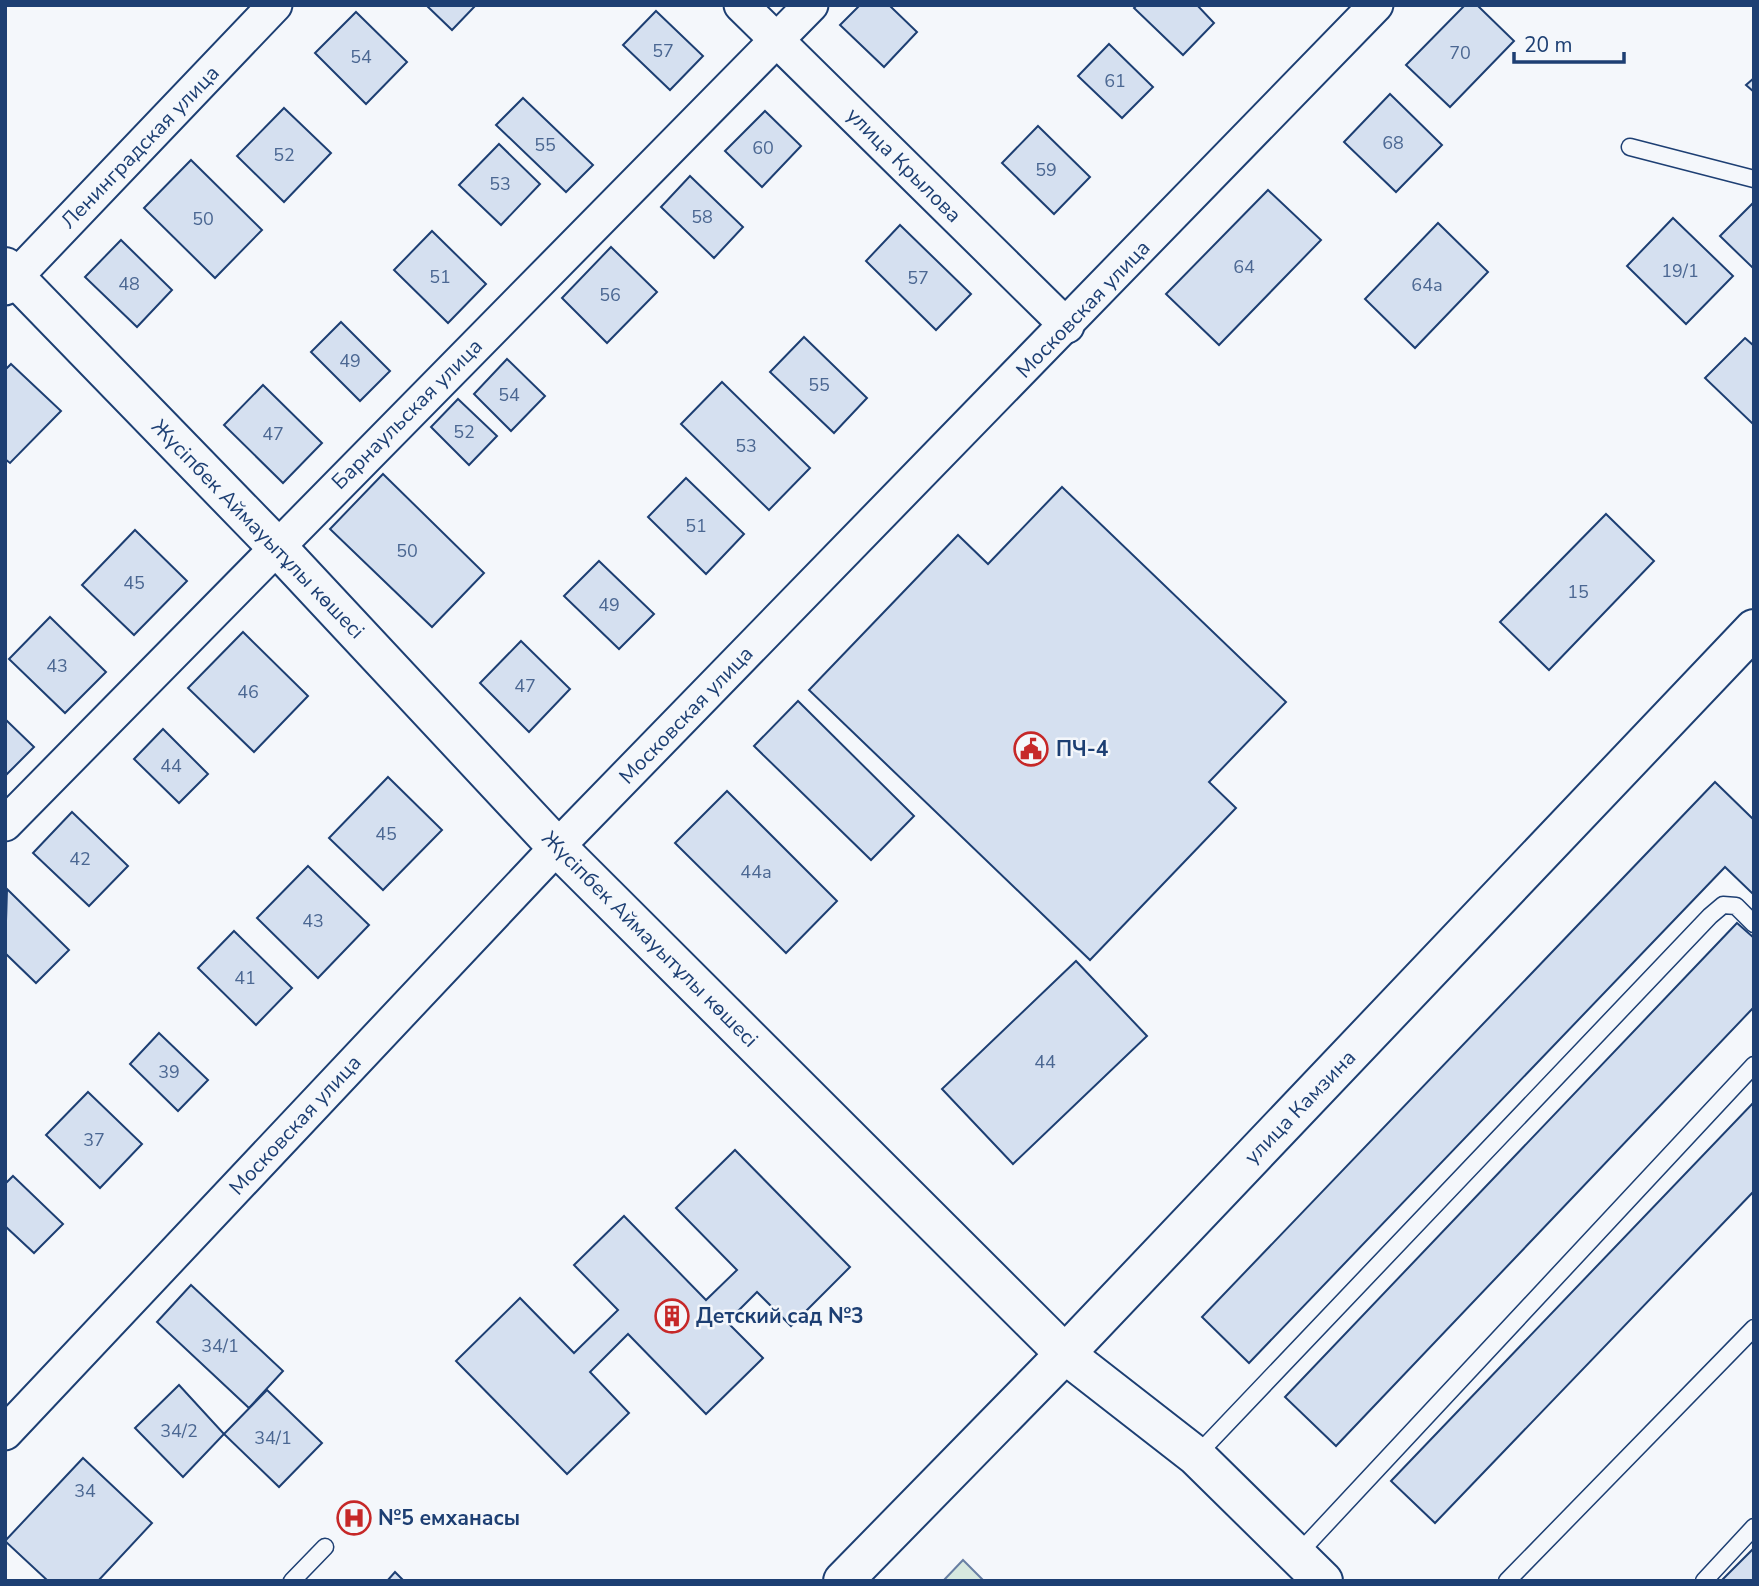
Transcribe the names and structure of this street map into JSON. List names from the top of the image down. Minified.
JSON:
{"streets":{"street":["Ленинградская улица","улица Крылова","Московская улица","Барнаульская улица","Жүсіпбек Аймауытұлы көшесі","улица Камзина"]},"crossings":[["Ленинградская улица","Жүсіпбек Аймауытұлы көшесі"],["улица Крылова","Московская улица"],["улица Крылова","Барнаульская улица"],["Московская улица","Жүсіпбек Аймауытұлы көшесі"],["Барнаульская улица","Жүсіпбек Аймауытұлы көшесі"],["Жүсіпбек Аймауытұлы көшесі","улица Камзина"]],"places":{"public building":["ПЧ-4"],"building":["Детский сад №3"],"hospital":["№5 емханасы"]},"house_numbers":["57","70","54","61","68","55","60","52","59","53","58","50","64","19/1","51","57","48","64а","56","49","55","54","52","47","53","51","50","45","15","49","43","47","46","44","45","42","44а","43","41","44","39","37","34/1","34/2","34/1","34"],"scale_bar":"20 m"}
